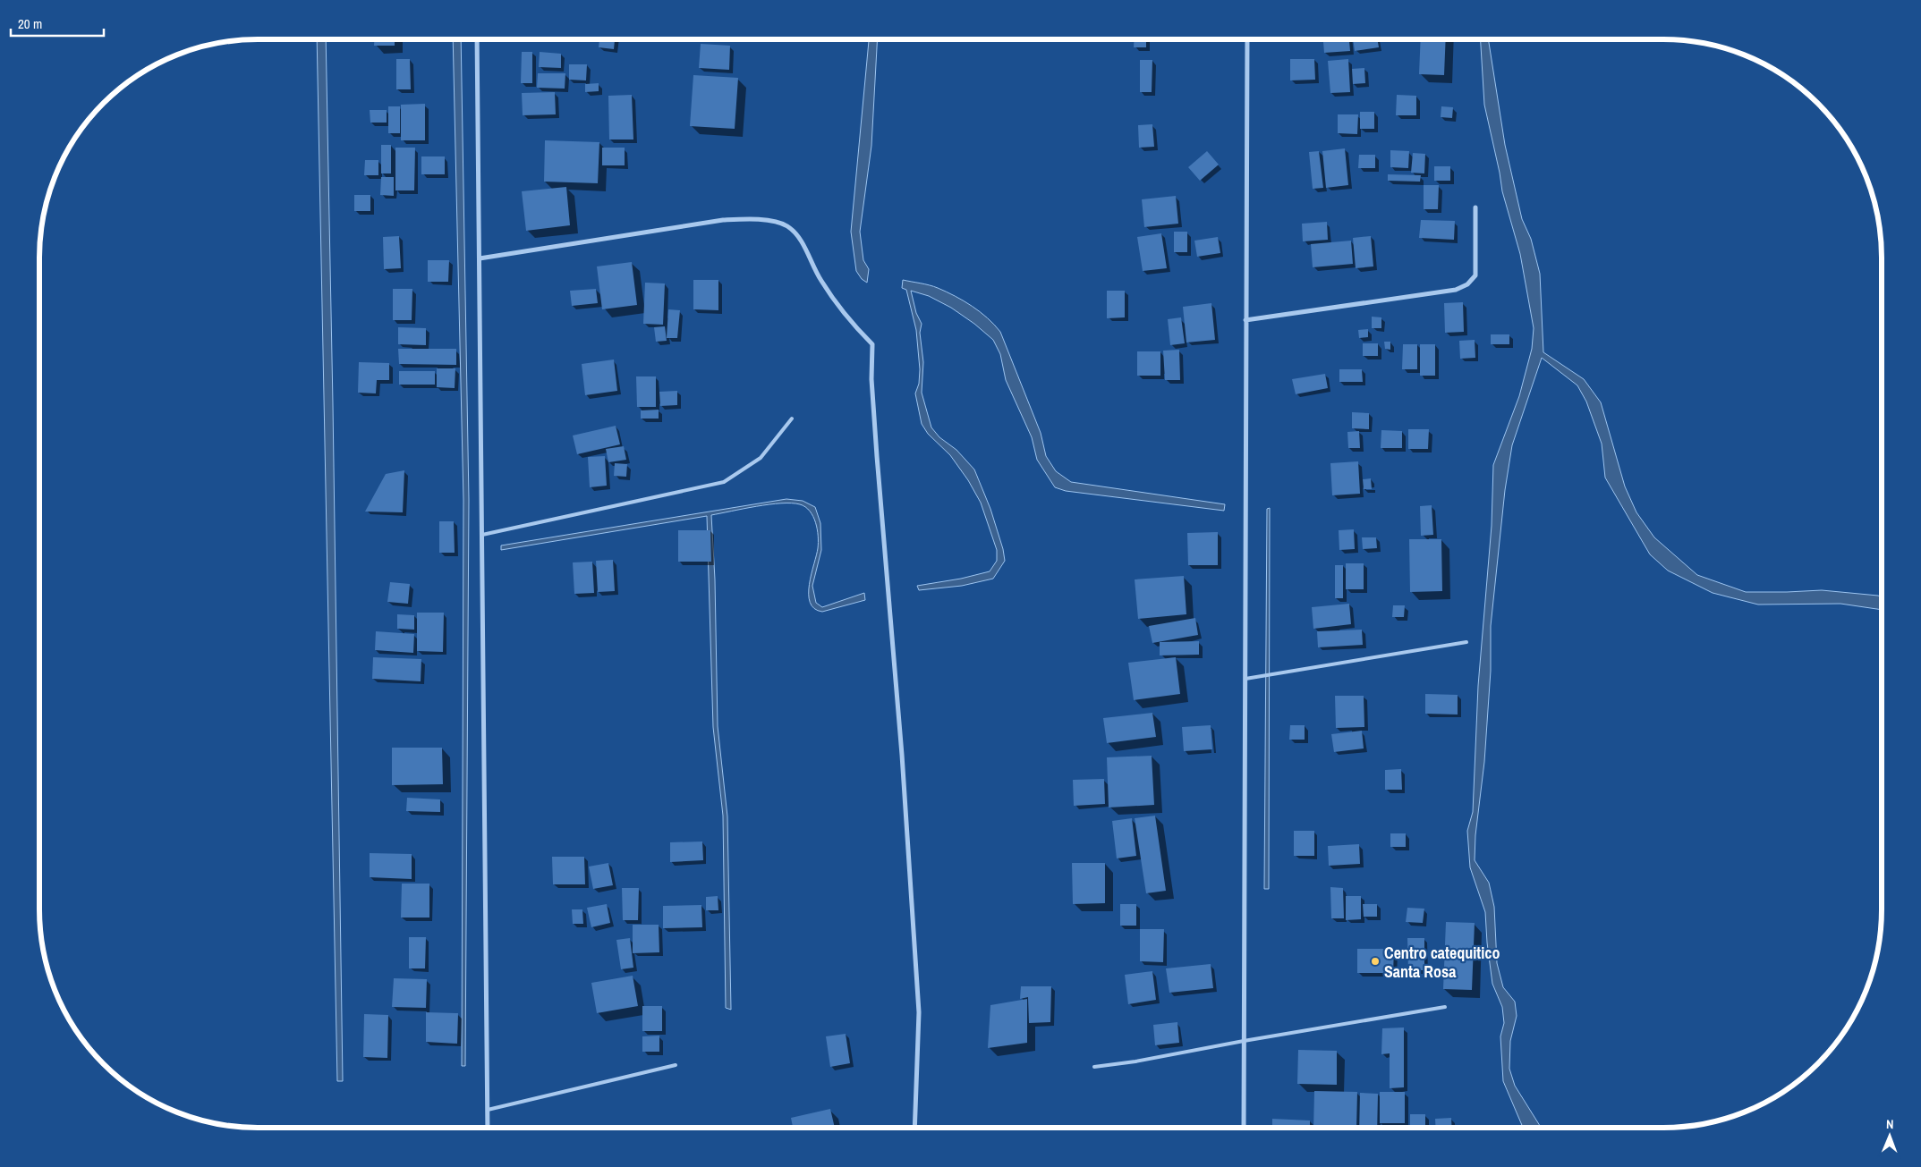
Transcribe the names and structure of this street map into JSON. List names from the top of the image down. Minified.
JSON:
{"places":["Centro catequitico Santa Rosa"],"scale_bar":"20 m","north":"top"}
